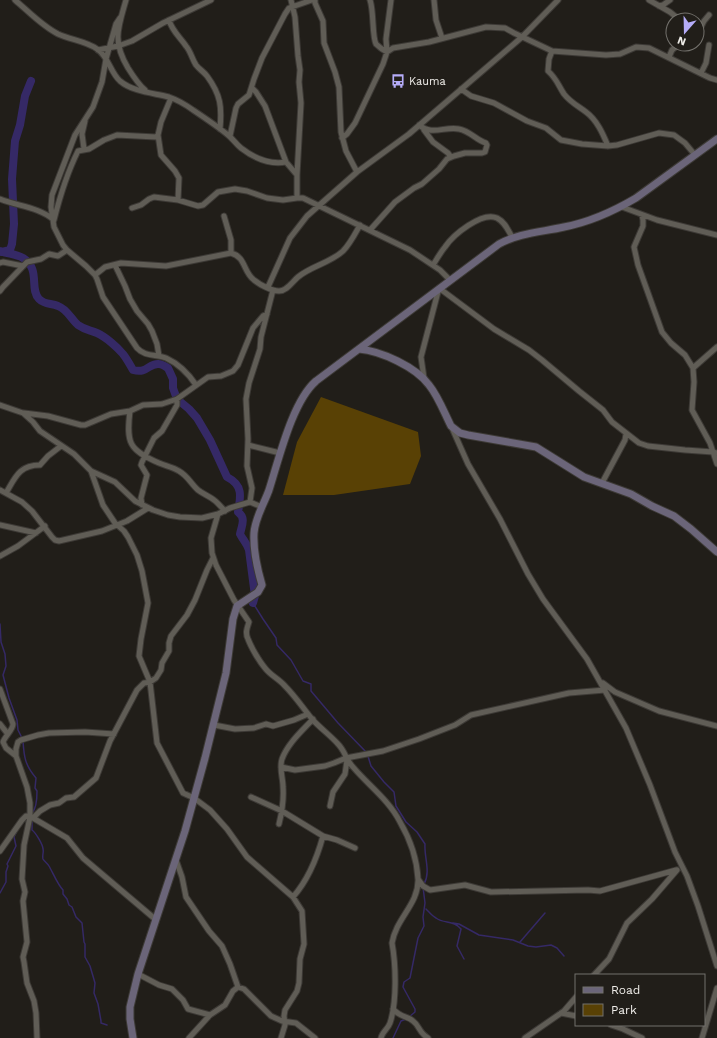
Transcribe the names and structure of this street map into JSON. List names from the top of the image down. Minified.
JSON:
{"places":{"bus stop":["Kauma"]},"legend":["Road","Park"],"north":"bottom"}
